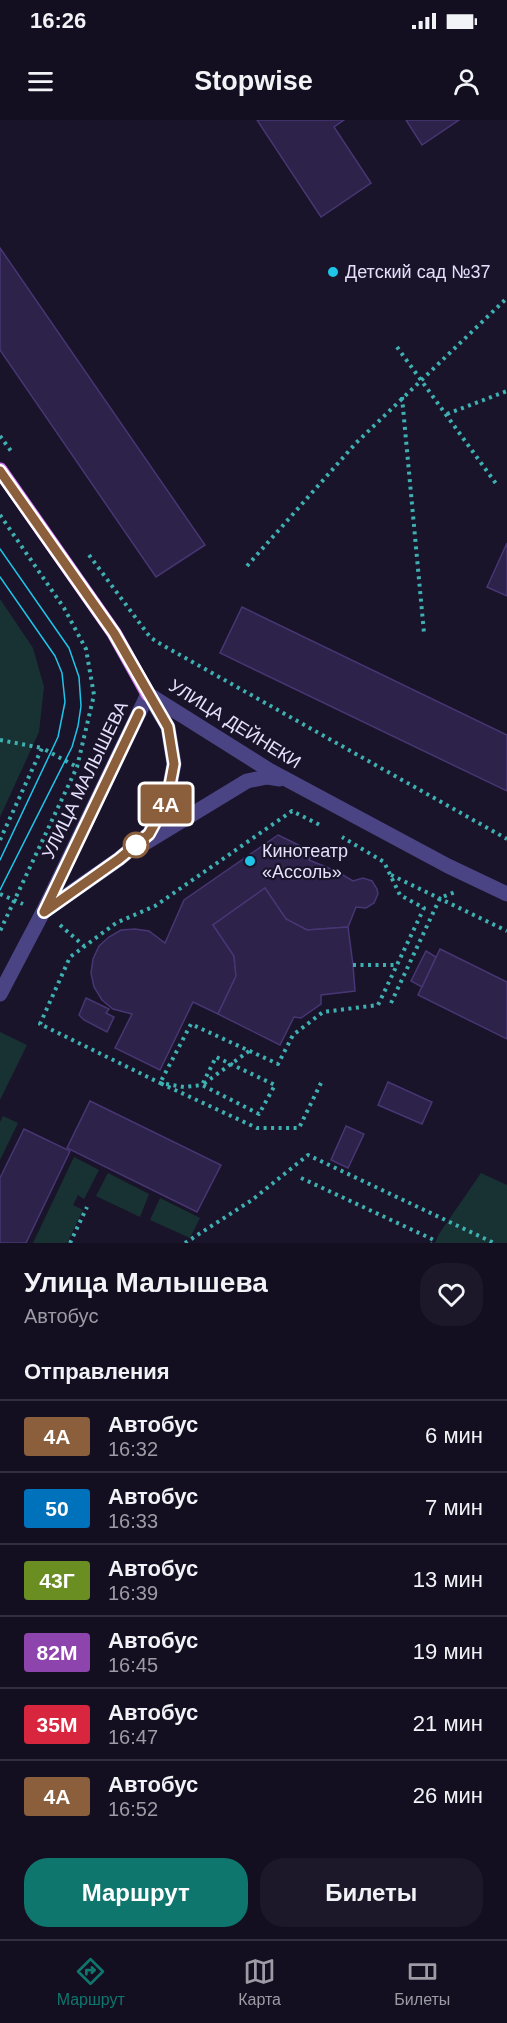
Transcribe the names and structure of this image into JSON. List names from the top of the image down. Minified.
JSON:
{"streets":{"main road":["УЛИЦА ДЕЙНЕКИ"],"street":["УЛИЦА МАЛЫШЕВА"]},"crossings":[["УЛИЦА ДЕЙНЕКИ","УЛИЦА МАЛЫШЕВА"]],"places":["Детский сад №37","Кинотеатр «Ассоль»"],"lines":["bus line 4А"],"page":{"status":"16:26","header":"Stopwise","on_map":"4А","heading":[["Улица Малышева","Автобус"],"Отправления"],"list":[{"mark":"4А","name":"Автобус","note":"16:32","value":"6 мин"},{"mark":"50","name":"Автобус","note":"16:33","value":"7 мин"},{"mark":"43Г","name":"Автобус","note":"16:39","value":"13 мин"},{"mark":"82М","name":"Автобус","note":"16:45","value":"19 мин"},{"mark":"35М","name":"Автобус","note":"16:47","value":"21 мин"},{"mark":"4А","name":"Автобус","note":"16:52","value":"26 мин"}],"buttons":["Маршрут","Билеты"],"tabs":["Маршрут","Карта","Билеты"]}}
